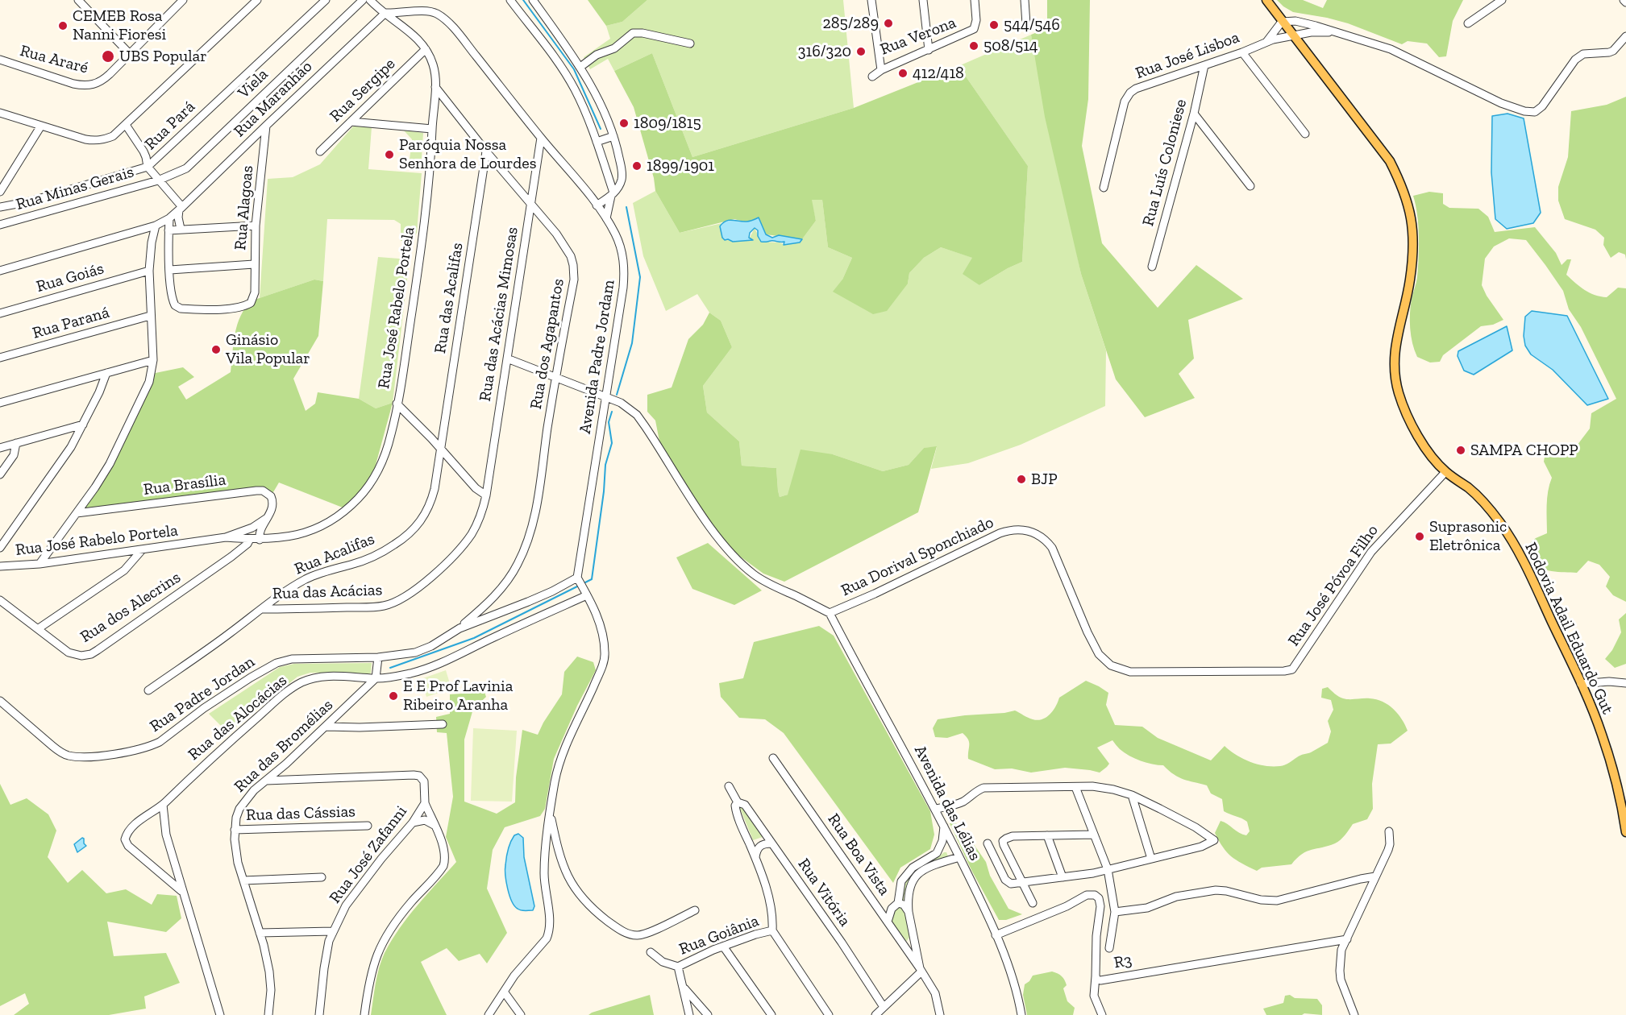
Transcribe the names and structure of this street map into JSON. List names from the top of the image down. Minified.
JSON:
{"streets":{"main road":["Rodovia Adail Eduardo Gut"],"street":["Rua Verona","Rua José Lisboa","Rua Araré","Viela","Rua Sergipe","Rua Maranhão","Rua Pará","Rua Luís Coloniese","Rua Minas Gerais","Rua Alagoas","Rua Goiás","Rua das Acalifas","Rua José Rabelo Portela","Rua das Acácias Mimosas","Rua Paraná","Rua dos Agapantos","Avenida Padre Jordam","Rua Brasília","Rua Acalifas","Rua Dorival Sponchiado","Rua José Póvoa Filho","Rua das Acácias","Rua dos Alecrins","Rua Padre Jordan","Rua das Alocácias","Rua das Bromélias","Avenida das Lélias","Rua das Cássias","Rua José Zafanni","Rua Boa Vista","Rua Vitória","Rua Goiânia","R3"]},"crossings":[["Rua José Lisboa","Rua Luís Coloniese"],["Rua José Lisboa","Rodovia Adail Eduardo Gut"],["Viela","Rua Minas Gerais"],["Rua Sergipe","Rua José Rabelo Portela"],["Rua Maranhão","Rua Alagoas"],["Rua Maranhão","Rua José Rabelo Portela"],["Rua Maranhão","Avenida Padre Jordam"],["Rua das Acalifas","Rua dos Agapantos"],["Rua das Acalifas","Rua Acalifas"],["Rua José Rabelo Portela","Rua dos Agapantos"],["Rua José Rabelo Portela","Avenida Padre Jordam"],["Rua José Rabelo Portela","Rua Brasília"],["Rua José Rabelo Portela","Rua dos Alecrins"],["Rua das Acácias Mimosas","Rua dos Agapantos"],["Rua das Acácias Mimosas","Avenida Padre Jordam"],["Rua das Acácias Mimosas","Rua Dorival Sponchiado"],["Rua das Acácias Mimosas","Rua das Acácias"],["Rua dos Agapantos","Rua Dorival Sponchiado"],["Rua dos Agapantos","Rua Padre Jordan"],["Avenida Padre Jordam","Rua Dorival Sponchiado"],["Rua Acalifas","Rua das Acácias"],["Rua Dorival Sponchiado","Rua José Póvoa Filho"],["Rua Dorival Sponchiado","Avenida das Lélias"],["Rua José Póvoa Filho","Rodovia Adail Eduardo Gut"],["Rua das Alocácias","Rua das Bromélias"],["Rua das Bromélias","Rua das Cássias"],["Rua das Bromélias","Rua José Zafanni"],["Avenida das Lélias","R3"]],"places":["285/289","544/546","CEMEB Rosa Nanni Fioresi","508/514","316/320","UBS Popular","412/418","1809/1815","Paróquia Nossa Senhora de Lourdes","1899/1901","Ginásio Vila Popular","SAMPA CHOPP","BJP","Suprasonic Eletrônica","E E Prof Lavinia Ribeiro Aranha"]}
